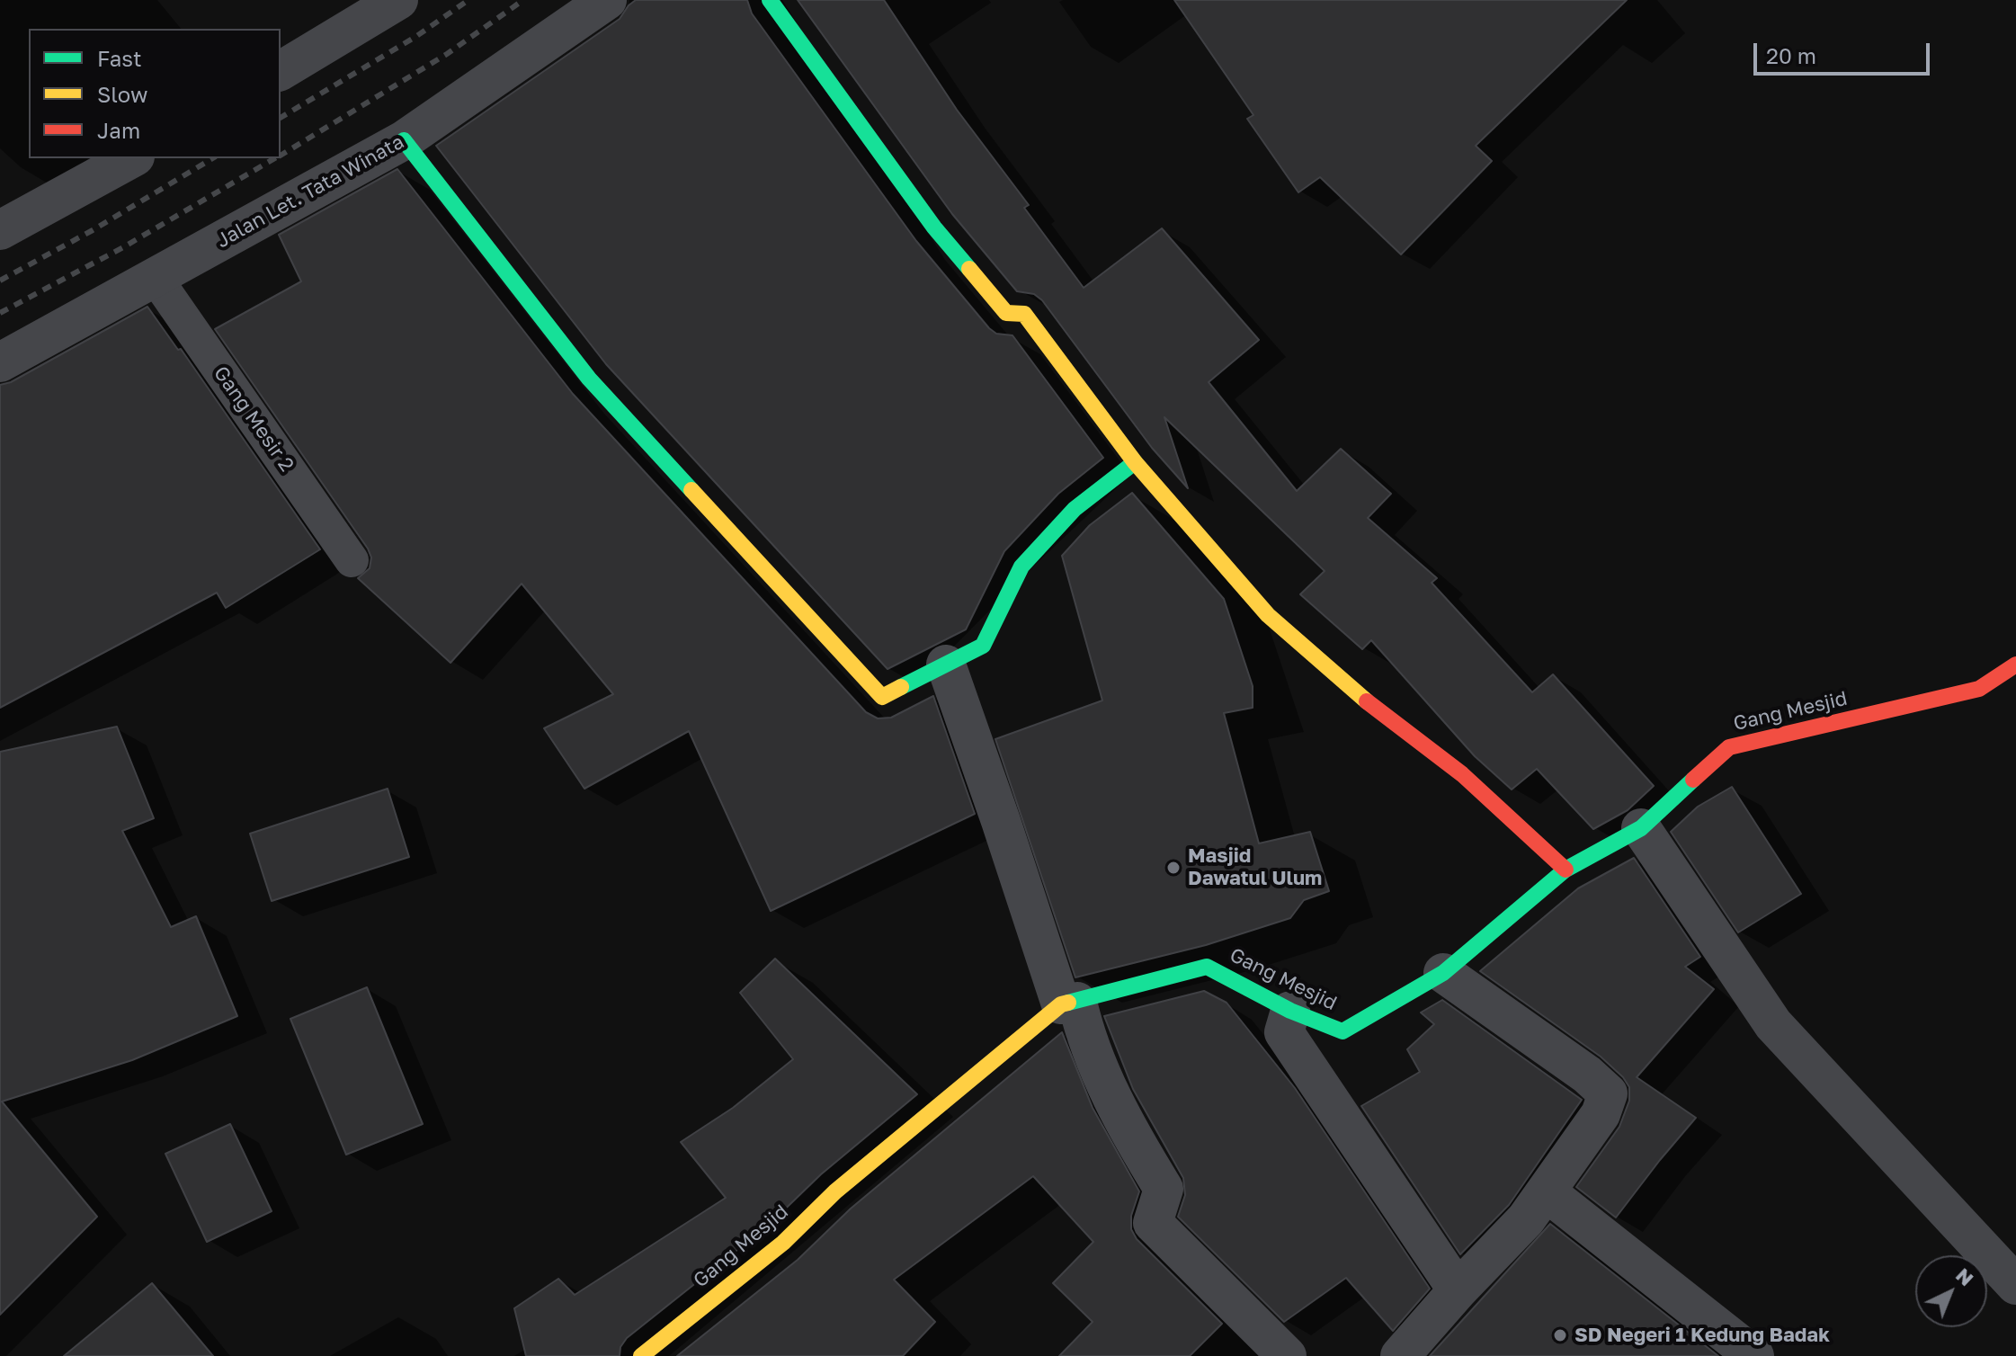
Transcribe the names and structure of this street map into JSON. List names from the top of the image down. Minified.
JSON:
{"streets":{"street":["Jalan Let. Tata Winata","Gang Mesjid"],"lane":["Gang Mesir 2"]},"crossings":[["Jalan Let. Tata Winata","Gang Mesir 2"]],"places":["Masjid Dawatul Ulum","SD Negeri 1 Kedung Badak"],"legend":["Fast","Slow","Jam"],"scale_bar":"20 m","north":"top right"}
